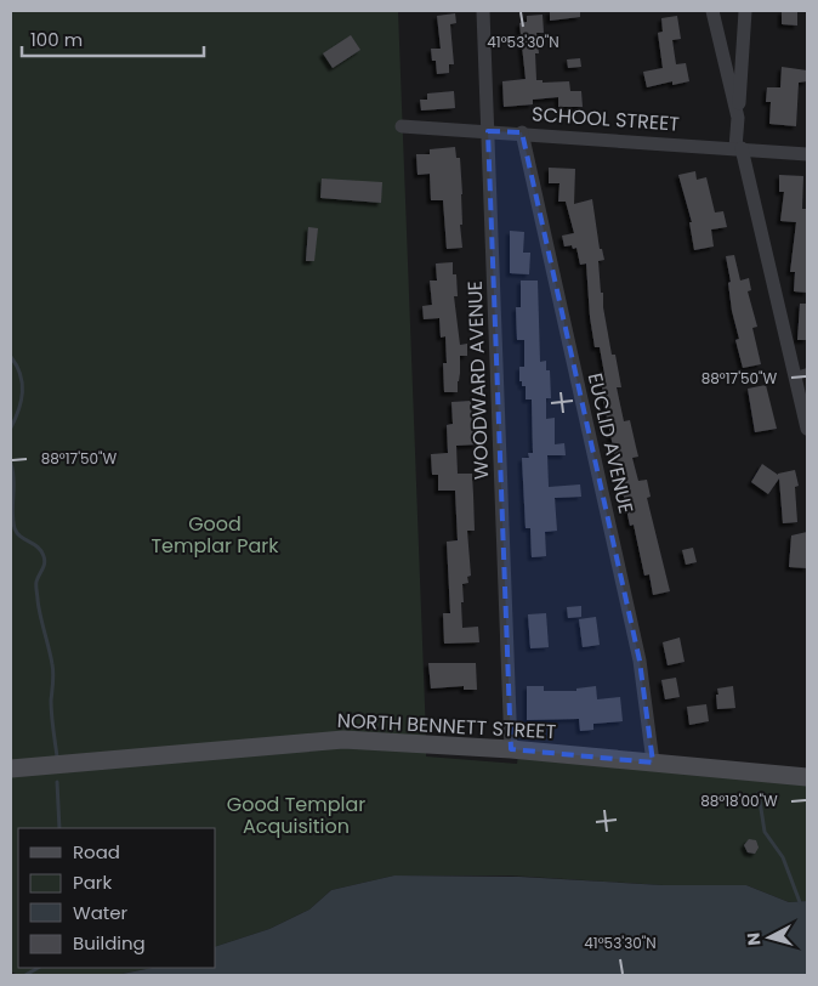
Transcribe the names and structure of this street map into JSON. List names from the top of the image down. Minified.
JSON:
{"streets":{"main road":["NORTH BENNETT STREET"],"street":["SCHOOL STREET","WOODWARD AVENUE","EUCLID AVENUE"]},"crossings":[["SCHOOL STREET","WOODWARD AVENUE"],["SCHOOL STREET","EUCLID AVENUE"],["WOODWARD AVENUE","NORTH BENNETT STREET"],["EUCLID AVENUE","NORTH BENNETT STREET"]],"parks":["Good Templar Park","Good Templar Acquisition"],"legend":["Road","Park","Water","Building"],"scale_bar":"100 m","north":"left","coordinates":["41°53'30\"N","88°17'50\"W","88°18'00\"W"]}
